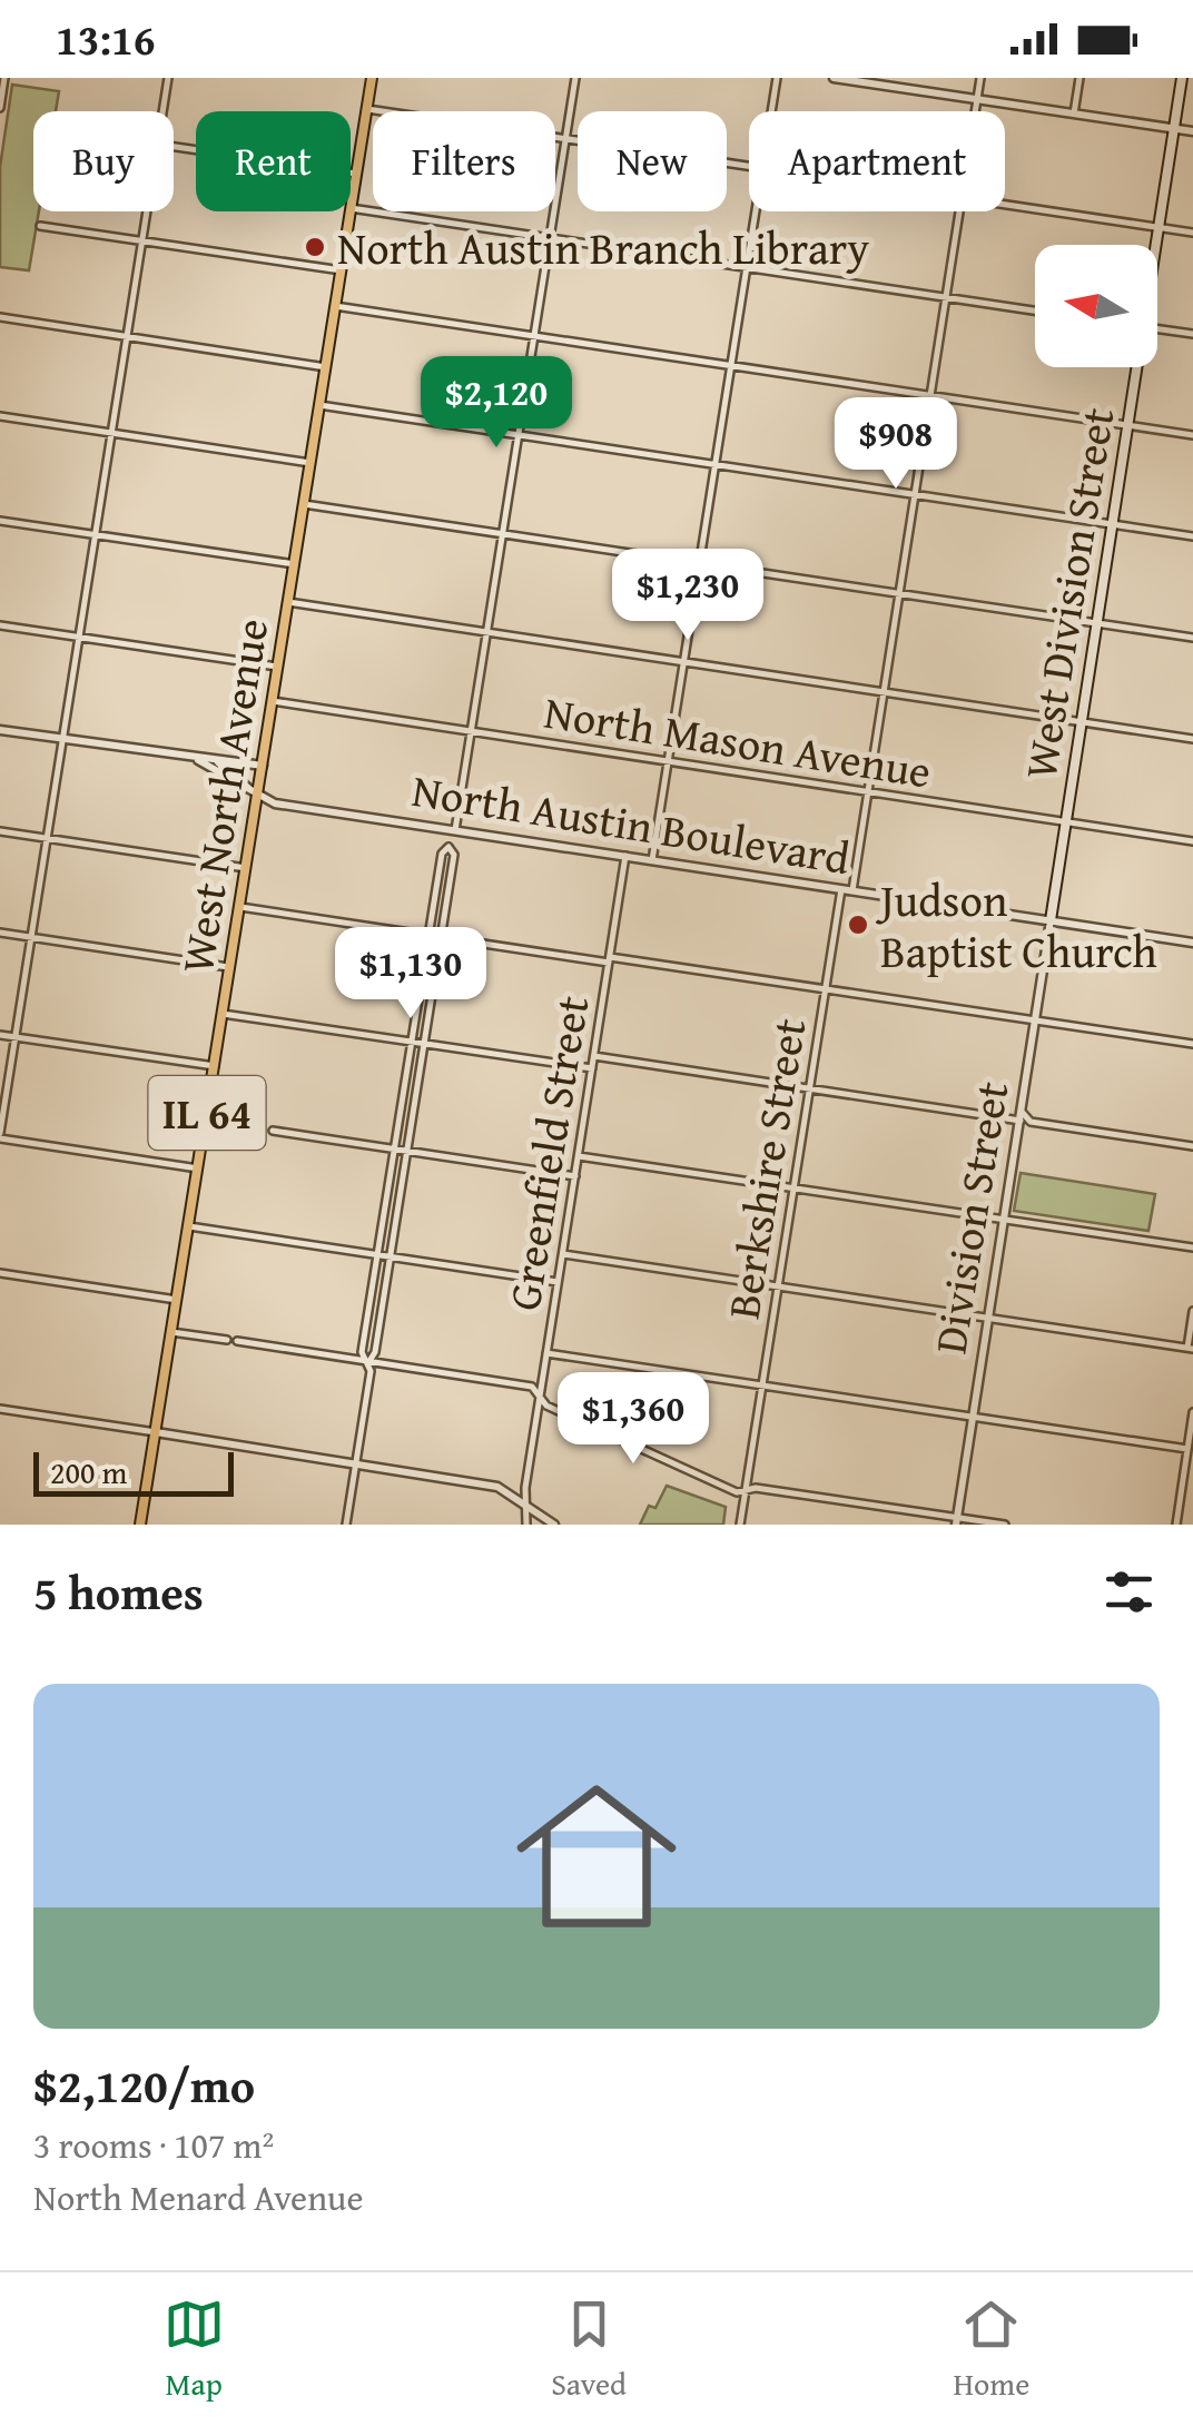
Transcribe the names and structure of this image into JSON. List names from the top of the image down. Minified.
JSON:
{"streets":{"main road":["West Division Street","West North Avenue","IL 64"],"street":["North Mason Avenue","North Austin Boulevard","Greenfield Street","Berkshire Street","Division Street"]},"crossings":[["West Division Street","North Mason Avenue"],["West Division Street","North Austin Boulevard"],["West Division Street","Division Street"],["North Mason Avenue","West North Avenue"],["West North Avenue","North Austin Boulevard"],["North Austin Boulevard","Greenfield Street"],["North Austin Boulevard","Berkshire Street"],["North Austin Boulevard","Division Street"]],"places":["North Austin Branch Library","Judson Baptist Church"],"scale_bar":"200 m","north":"left","page":{"status":"13:16","chip":["Buy","Rent","Filters","New","Apartment"],"price":["$2,120","$908","$1,230","$1,130","$1,360"],"scale":"200 m","heading":"5 homes","list":[{"name":"$2,120/mo","note":"3 rooms · 107 m² · North Menard Avenue"}],"tabs":["Map","Saved","Home"]}}
